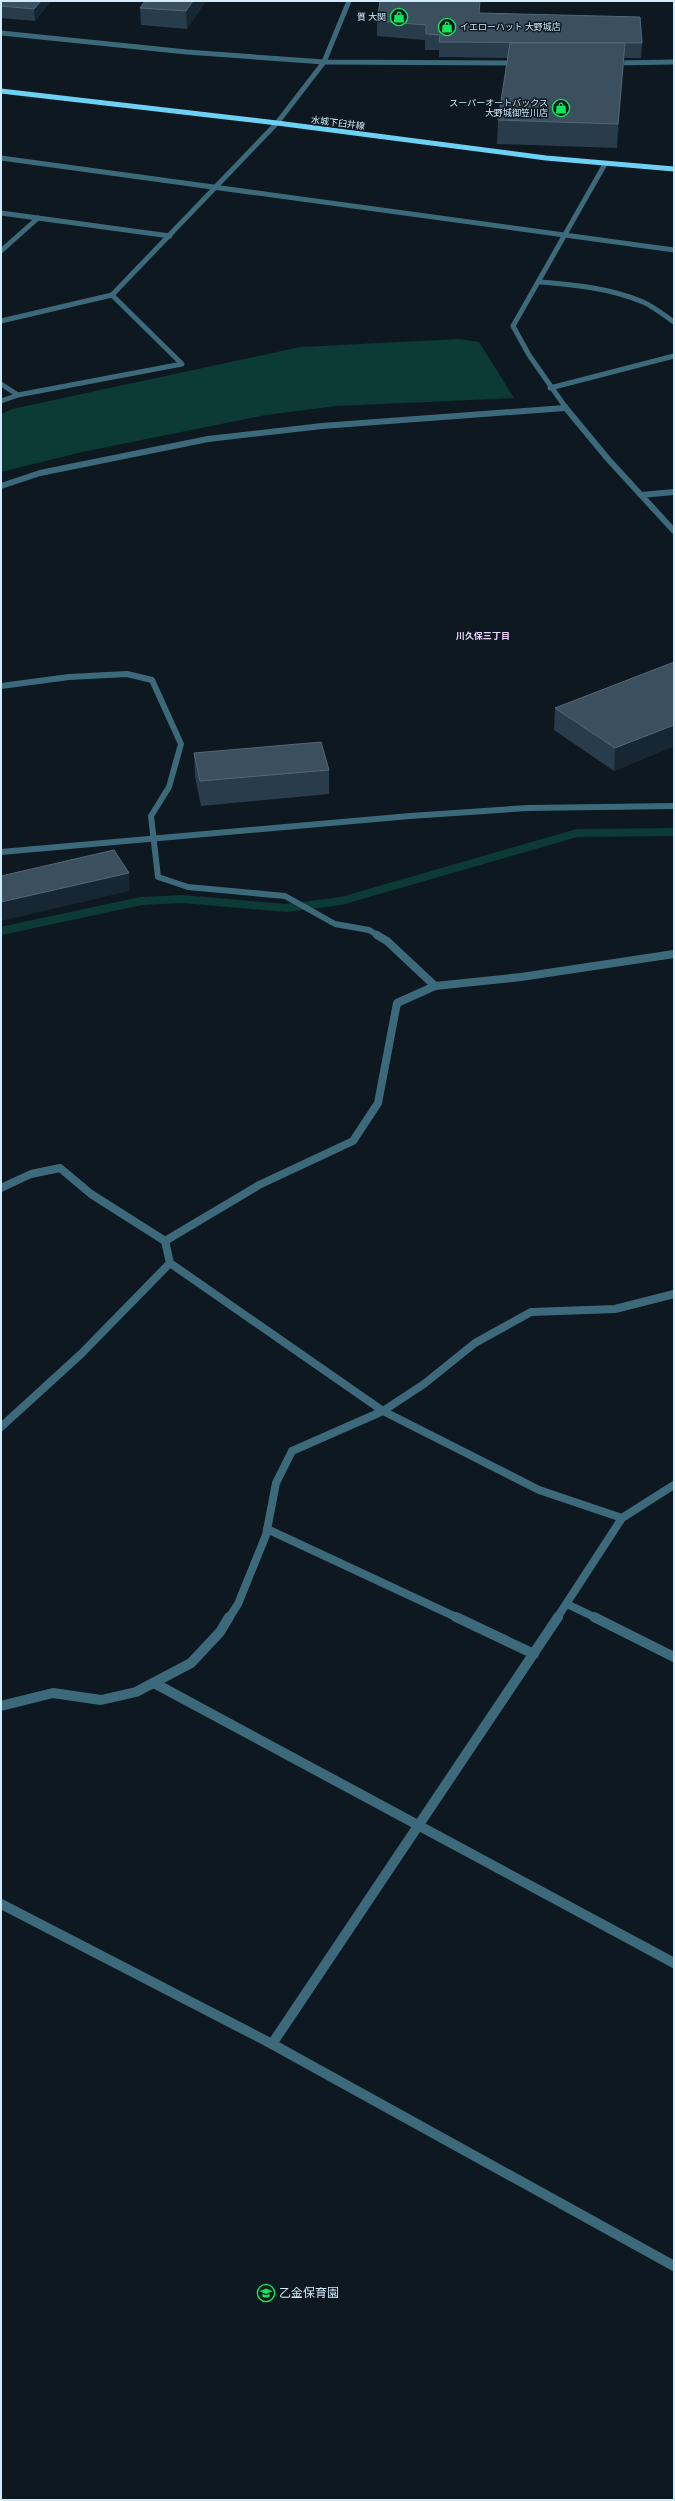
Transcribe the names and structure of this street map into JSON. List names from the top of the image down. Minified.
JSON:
{"streets":{"main road":["水城下臼井線"]},"districts":["川久保三丁目"],"places":{"shop":["質 大関","イエローハット 大野城店","スーパーオートバックス 大野城御笠川店"],"school or university":["乙金保育園"]}}
